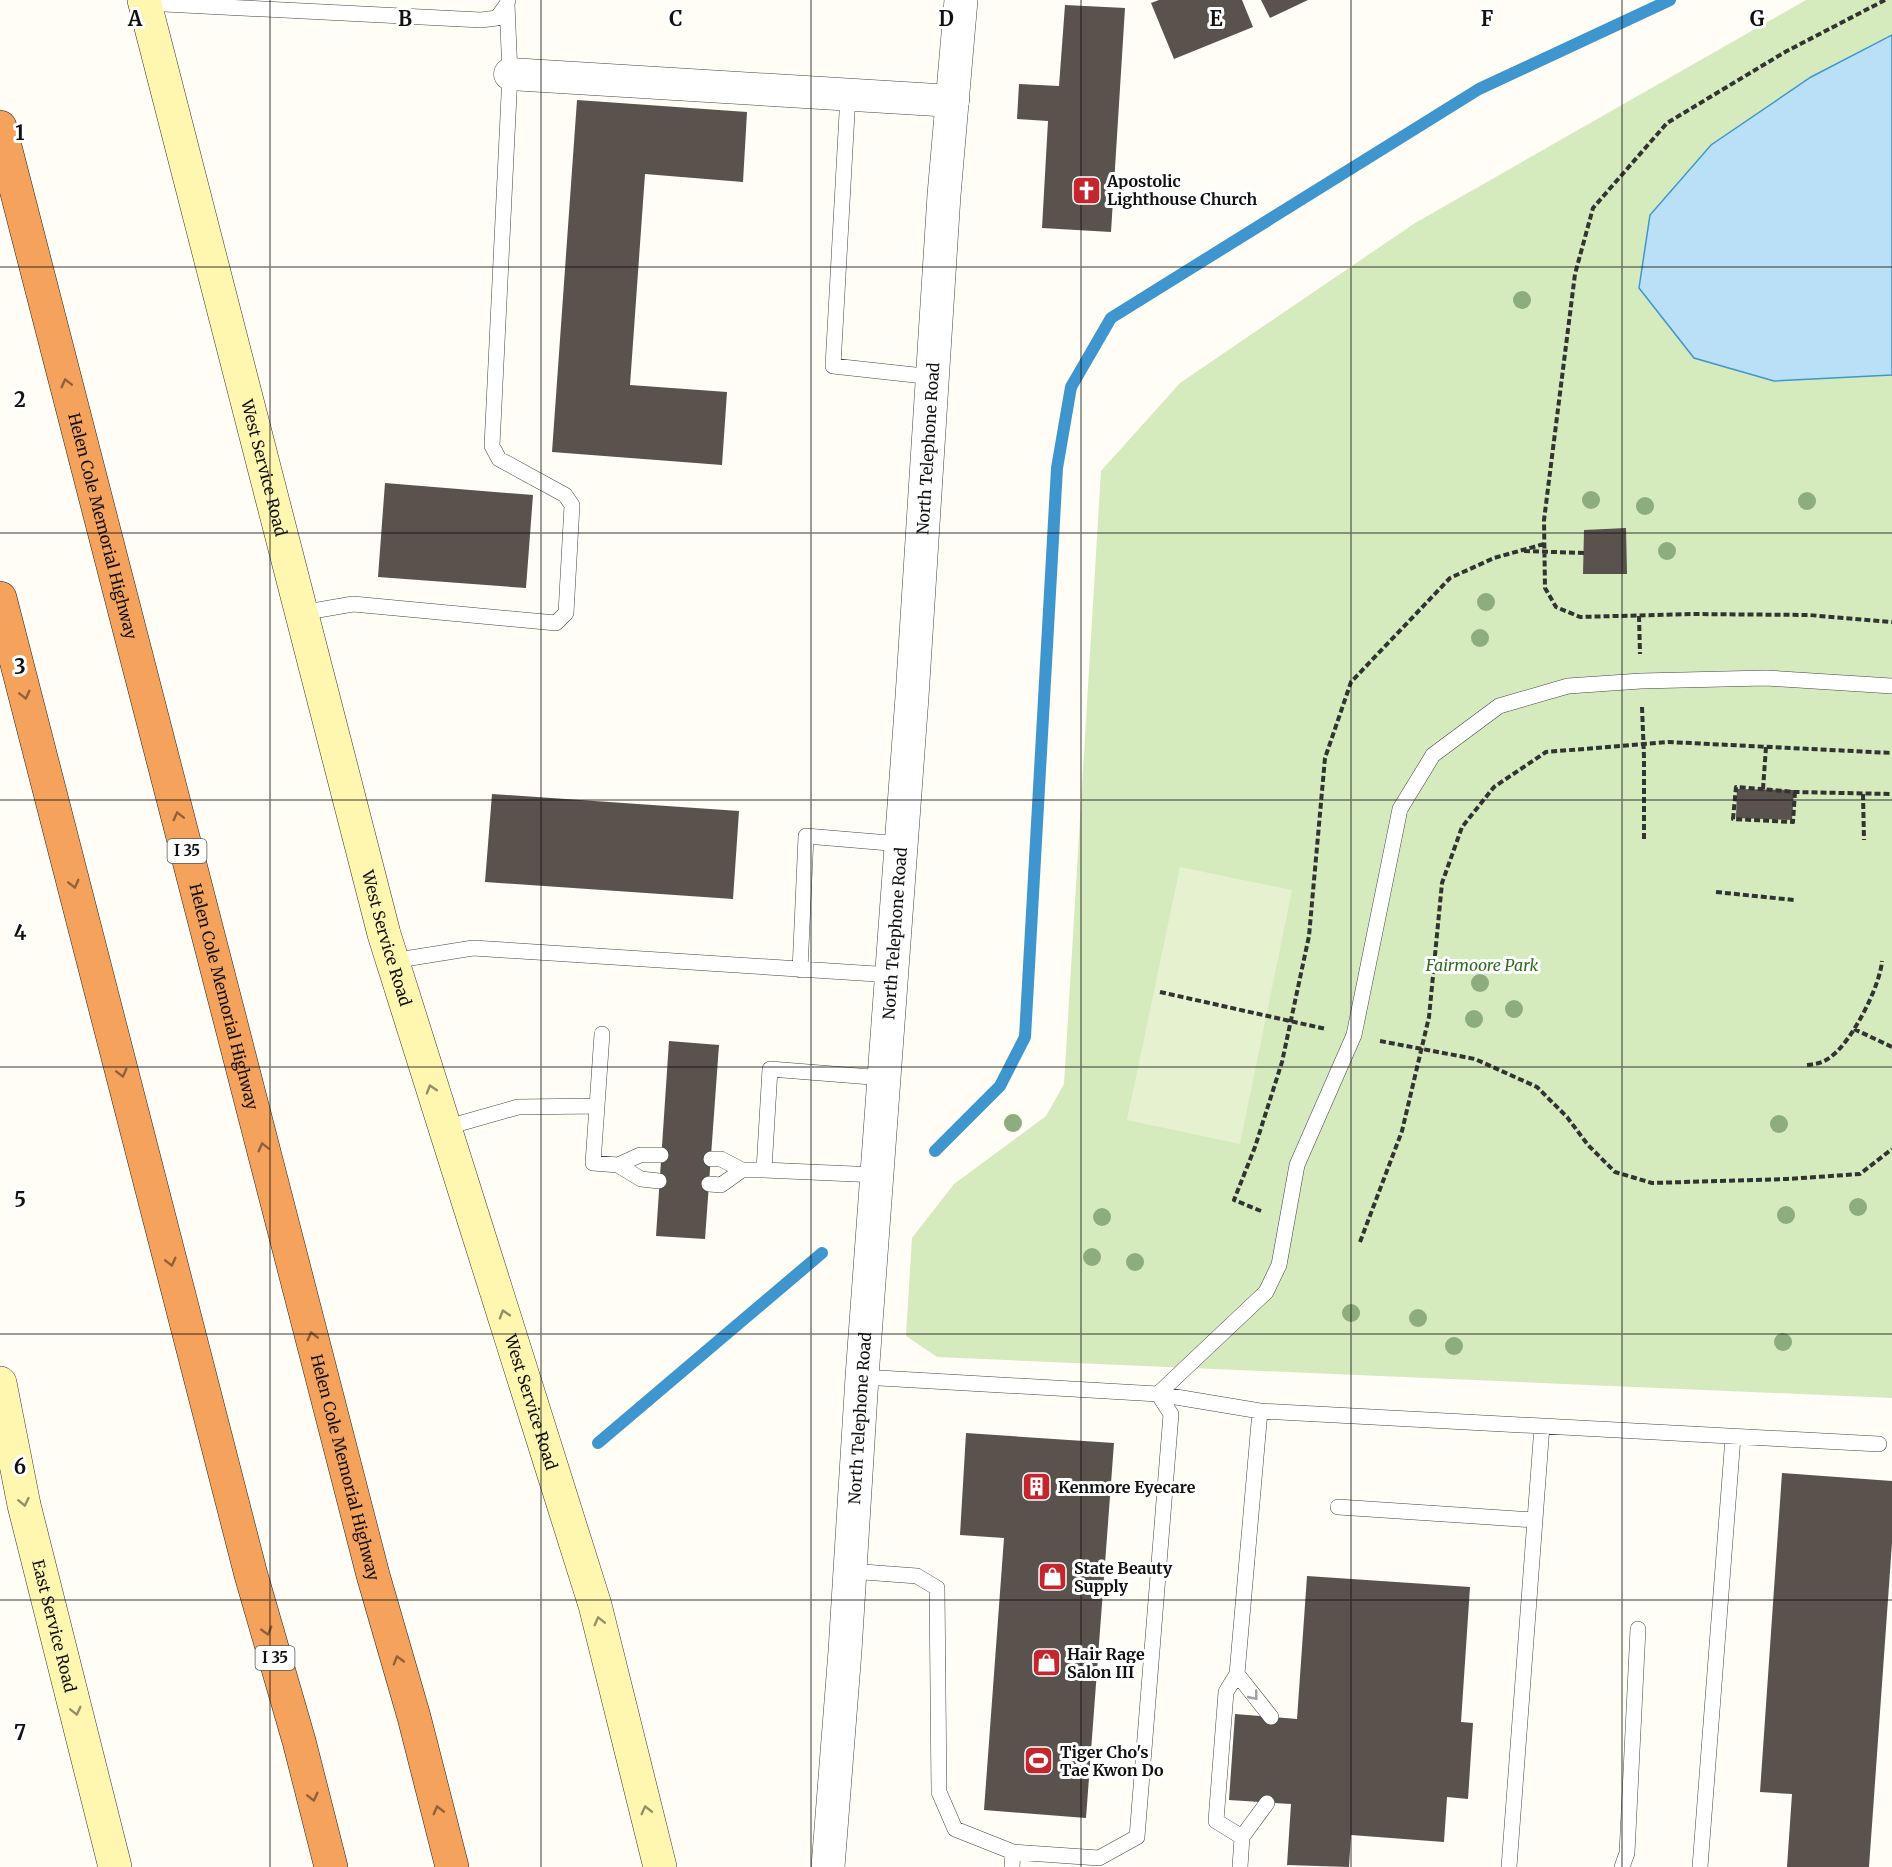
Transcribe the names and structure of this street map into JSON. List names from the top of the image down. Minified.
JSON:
{"streets":{"highway":["Helen Cole Memorial Highway","I 35"],"main road":["West Service Road","East Service Road"],"street":["North Telephone Road"]},"one_way":["West Service Road","East Service Road"],"parks":["Fairmoore Park"],"places":{"church":["Apostolic Lighthouse Church"],"building":["Kenmore Eyecare"],"shop":["State Beauty Supply","Hair Rage Salon III"],"sports":["Tiger Cho's Tae Kwon Do"]},"grid":{"columns":["A","B","C","D","E","F","G"],"rows":["1","2","3","4","5","6","7"]}}
